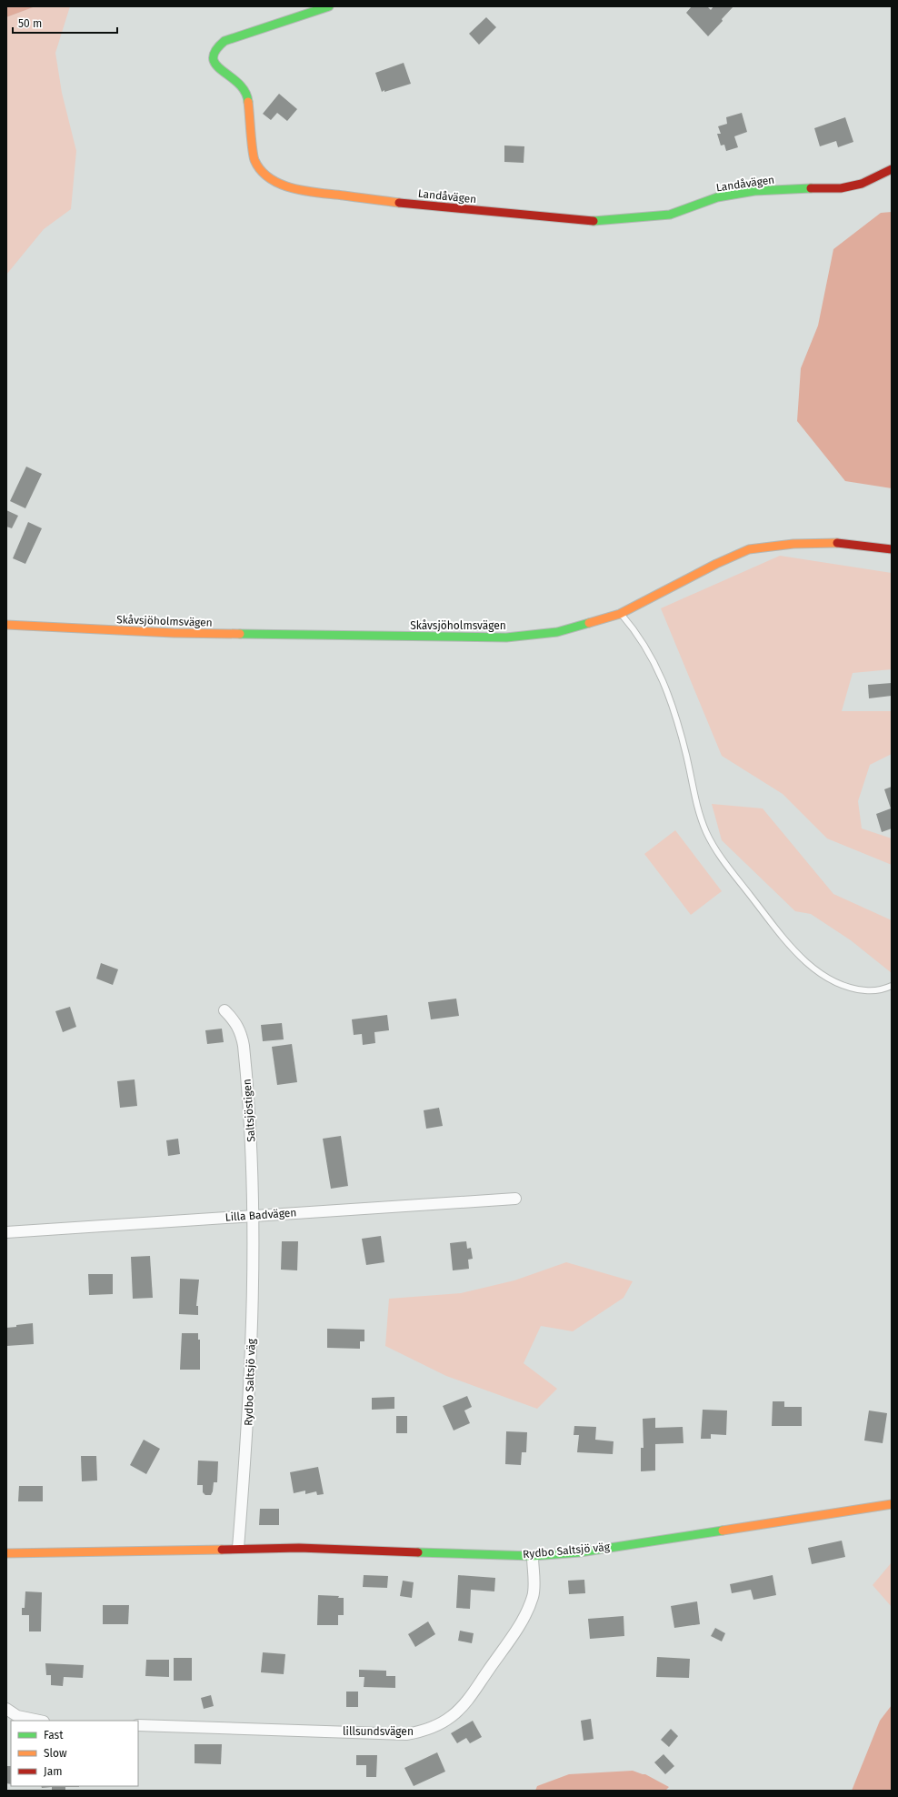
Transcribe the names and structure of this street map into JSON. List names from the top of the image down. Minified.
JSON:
{"streets":{"street":["Landåvägen","Skåvsjöholmsvägen","Saltsjöstigen","Lilla Badvägen","Rydbo Saltsjö väg","lillsundsvägen"]},"crossings":[["Saltsjöstigen","Lilla Badvägen"],["Saltsjöstigen","Rydbo Saltsjö väg"],["Lilla Badvägen","Rydbo Saltsjö väg"],["Rydbo Saltsjö väg","lillsundsvägen"]],"legend":["Fast","Slow","Jam"],"scale_bar":"50 m"}
